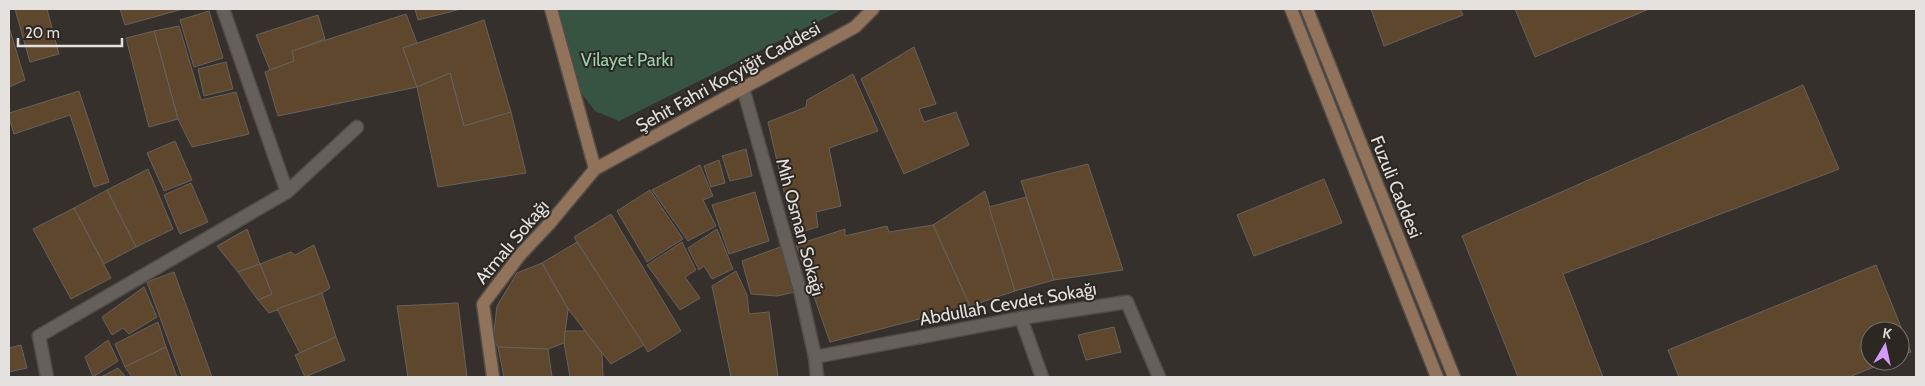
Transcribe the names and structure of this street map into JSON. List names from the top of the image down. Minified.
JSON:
{"streets":{"main road":["Şehit Fahri Koçyiğit Caddesi","Fuzuli Caddesi","Atmalı Sokağı"],"street":["Mıh Osman Sokağı","Abdullah Cevdet Sokağı"]},"crossings":[["Şehit Fahri Koçyiğit Caddesi","Mıh Osman Sokağı"],["Şehit Fahri Koçyiğit Caddesi","Atmalı Sokağı"],["Mıh Osman Sokağı","Abdullah Cevdet Sokağı"]],"parks":["Vilayet Parkı"],"scale_bar":"20 m","north":"top"}
